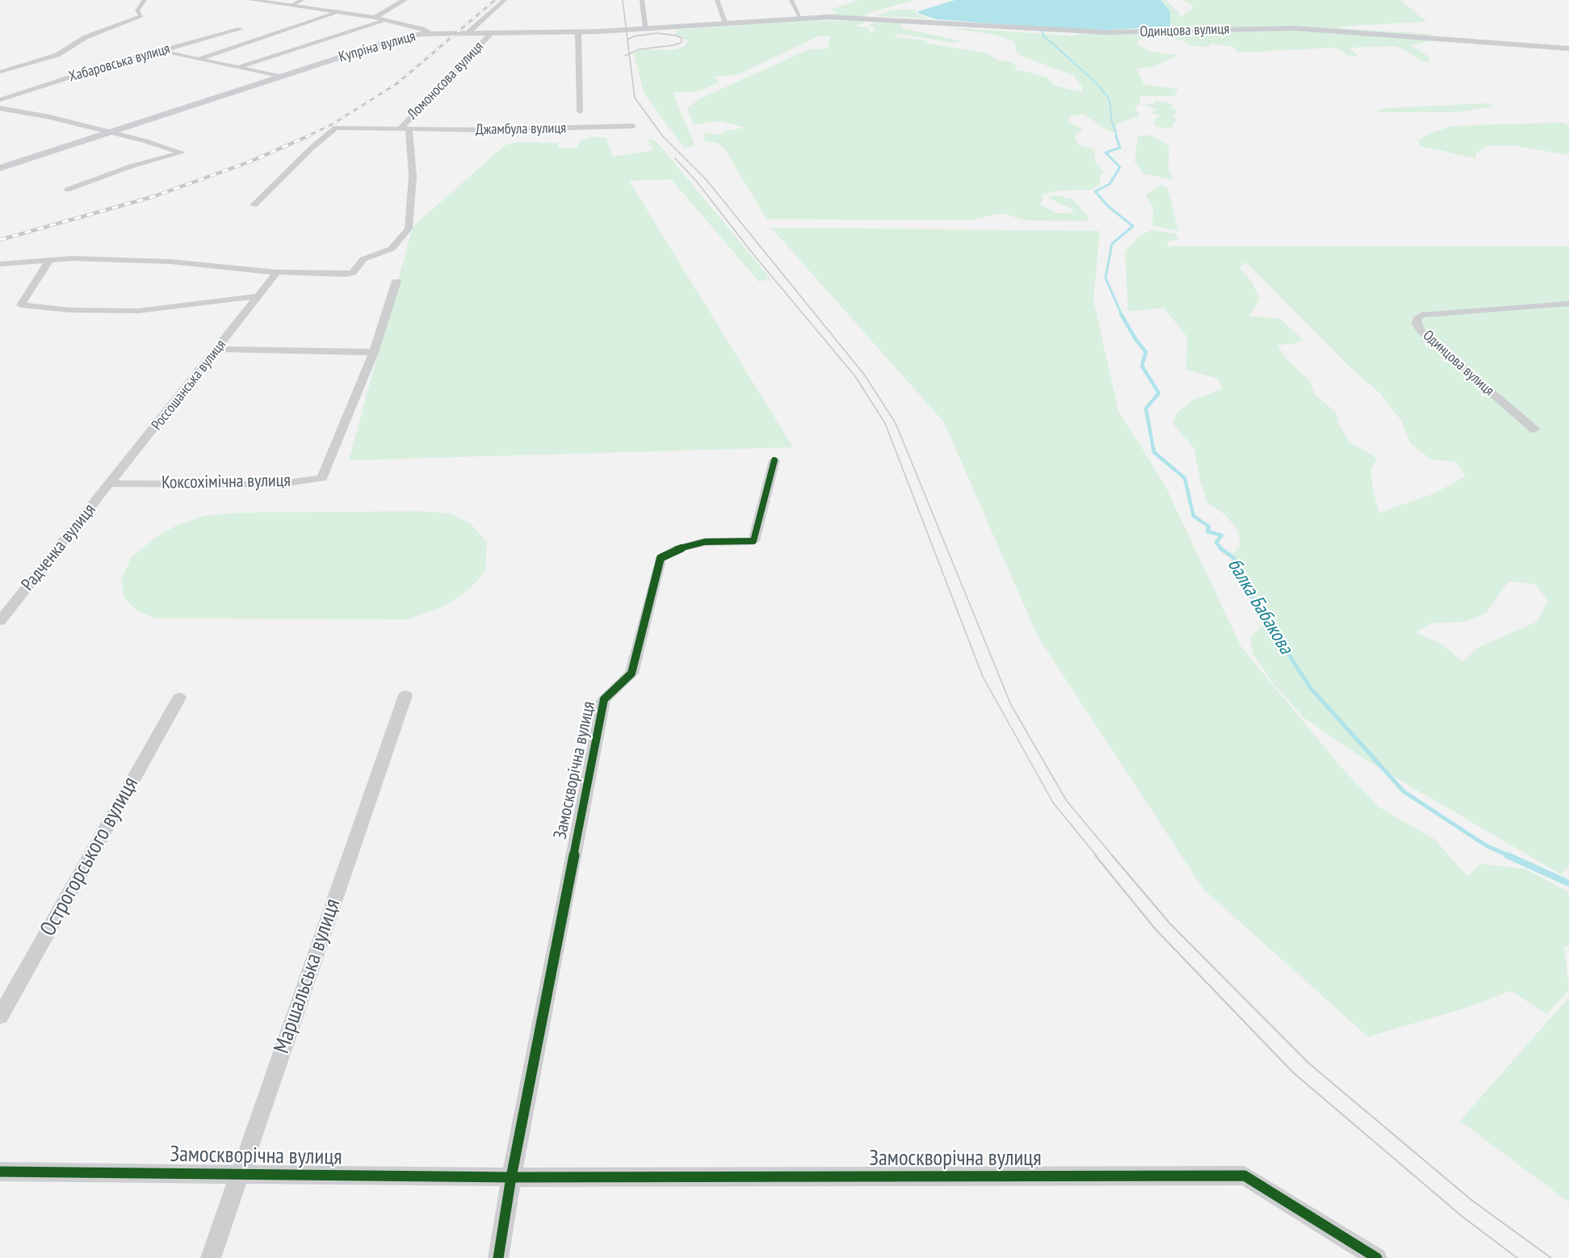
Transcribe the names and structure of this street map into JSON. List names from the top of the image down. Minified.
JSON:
{"streets":{"main road":["Одинцова вулиця","Купріна вулиця"],"street":["Хабаровська вулиця","Ломоносова вулиця","Джамбула вулиця","Россошанська вулиця","Коксохімічна вулиця","Радченка вулиця","Замоскворічна вулиця","Острогорського вулиця","Маршальська вулиця"]},"crossings":[["Одинцова вулиця","Купріна вулиця"],["Купріна вулиця","Ломоносова вулиця"],["Ломоносова вулиця","Джамбула вулиця"],["Россошанська вулиця","Коксохімічна вулиця"],["Россошанська вулиця","Радченка вулиця"],["Замоскворічна вулиця","Маршальська вулиця"]],"water":["балка Бабакова"]}
